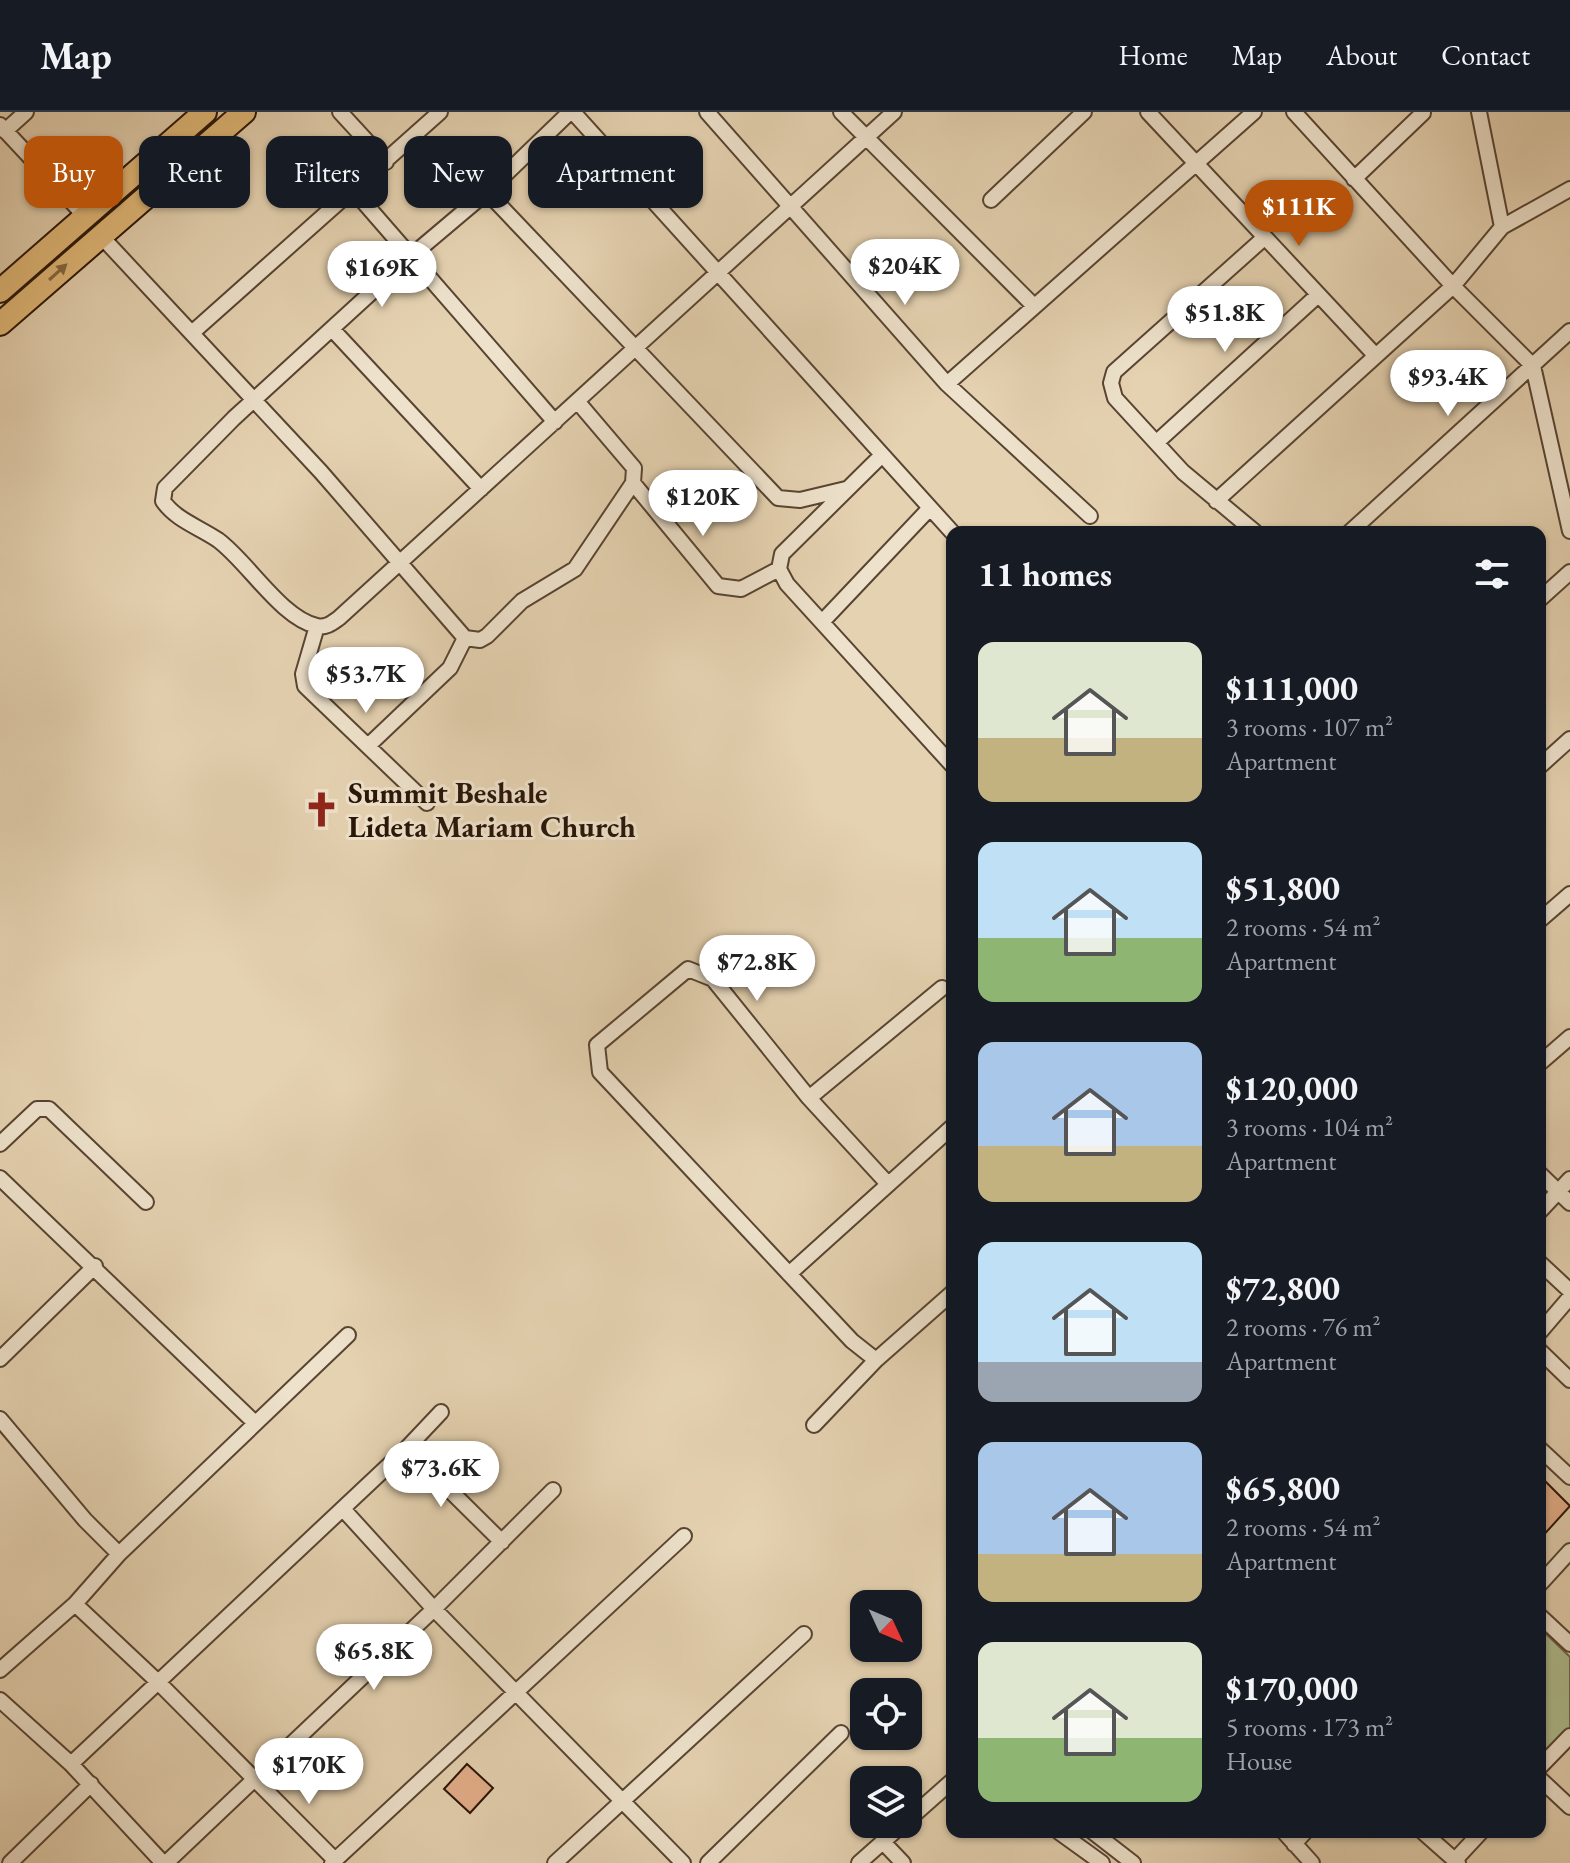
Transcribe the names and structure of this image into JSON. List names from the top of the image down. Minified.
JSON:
{"places":{"church":["Summit Beshale Lideta Mariam Church"]},"north":"bottom right","page":{"header":"Map","nav":["Home","Map","About","Contact"],"chip":["Buy","Rent","Filters","New","Apartment"],"price":["$111K","$204K","$169K","$51.8K","$93.4K","$120K","$53.7K","$72.8K","$73.6K","$65.8K","$170K"],"heading":"11 homes","list":[{"name":"$111,000","note":"3 rooms · 107 m² · Apartment"},{"name":"$51,800","note":"2 rooms · 54 m² · Apartment"},{"name":"$120,000","note":"3 rooms · 104 m² · Apartment"},{"name":"$72,800","note":"2 rooms · 76 m² · Apartment"},{"name":"$65,800","note":"2 rooms · 54 m² · Apartment"},{"name":"$170,000","note":"5 rooms · 173 m² · House"}]}}
